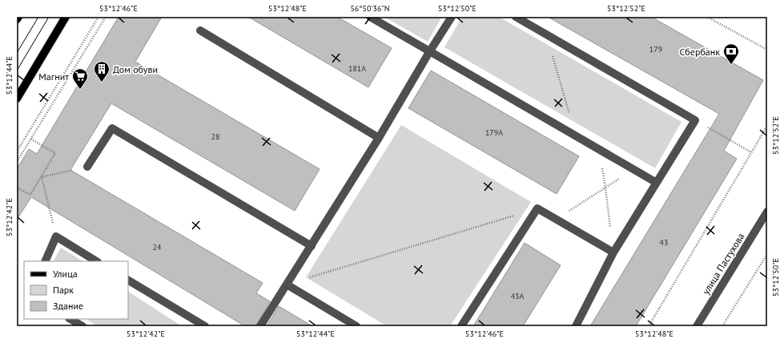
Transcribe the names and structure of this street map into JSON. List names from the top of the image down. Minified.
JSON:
{"streets":{"street":["улица Пастухова"]},"places":{"bank":["Сбербанк"],"building":["Дом обуви"],"supermarket":["Магнит"]},"house_numbers":["179","181А","179А","28","43","24","43А"],"legend":["Улица","Парк","Здание"],"coordinates":["53°12'46\"E","53°12'48\"E","56°50'36\"N","53°12'50\"E","53°12'52\"E","53°12'44\"E","53°12'42\"E"]}
